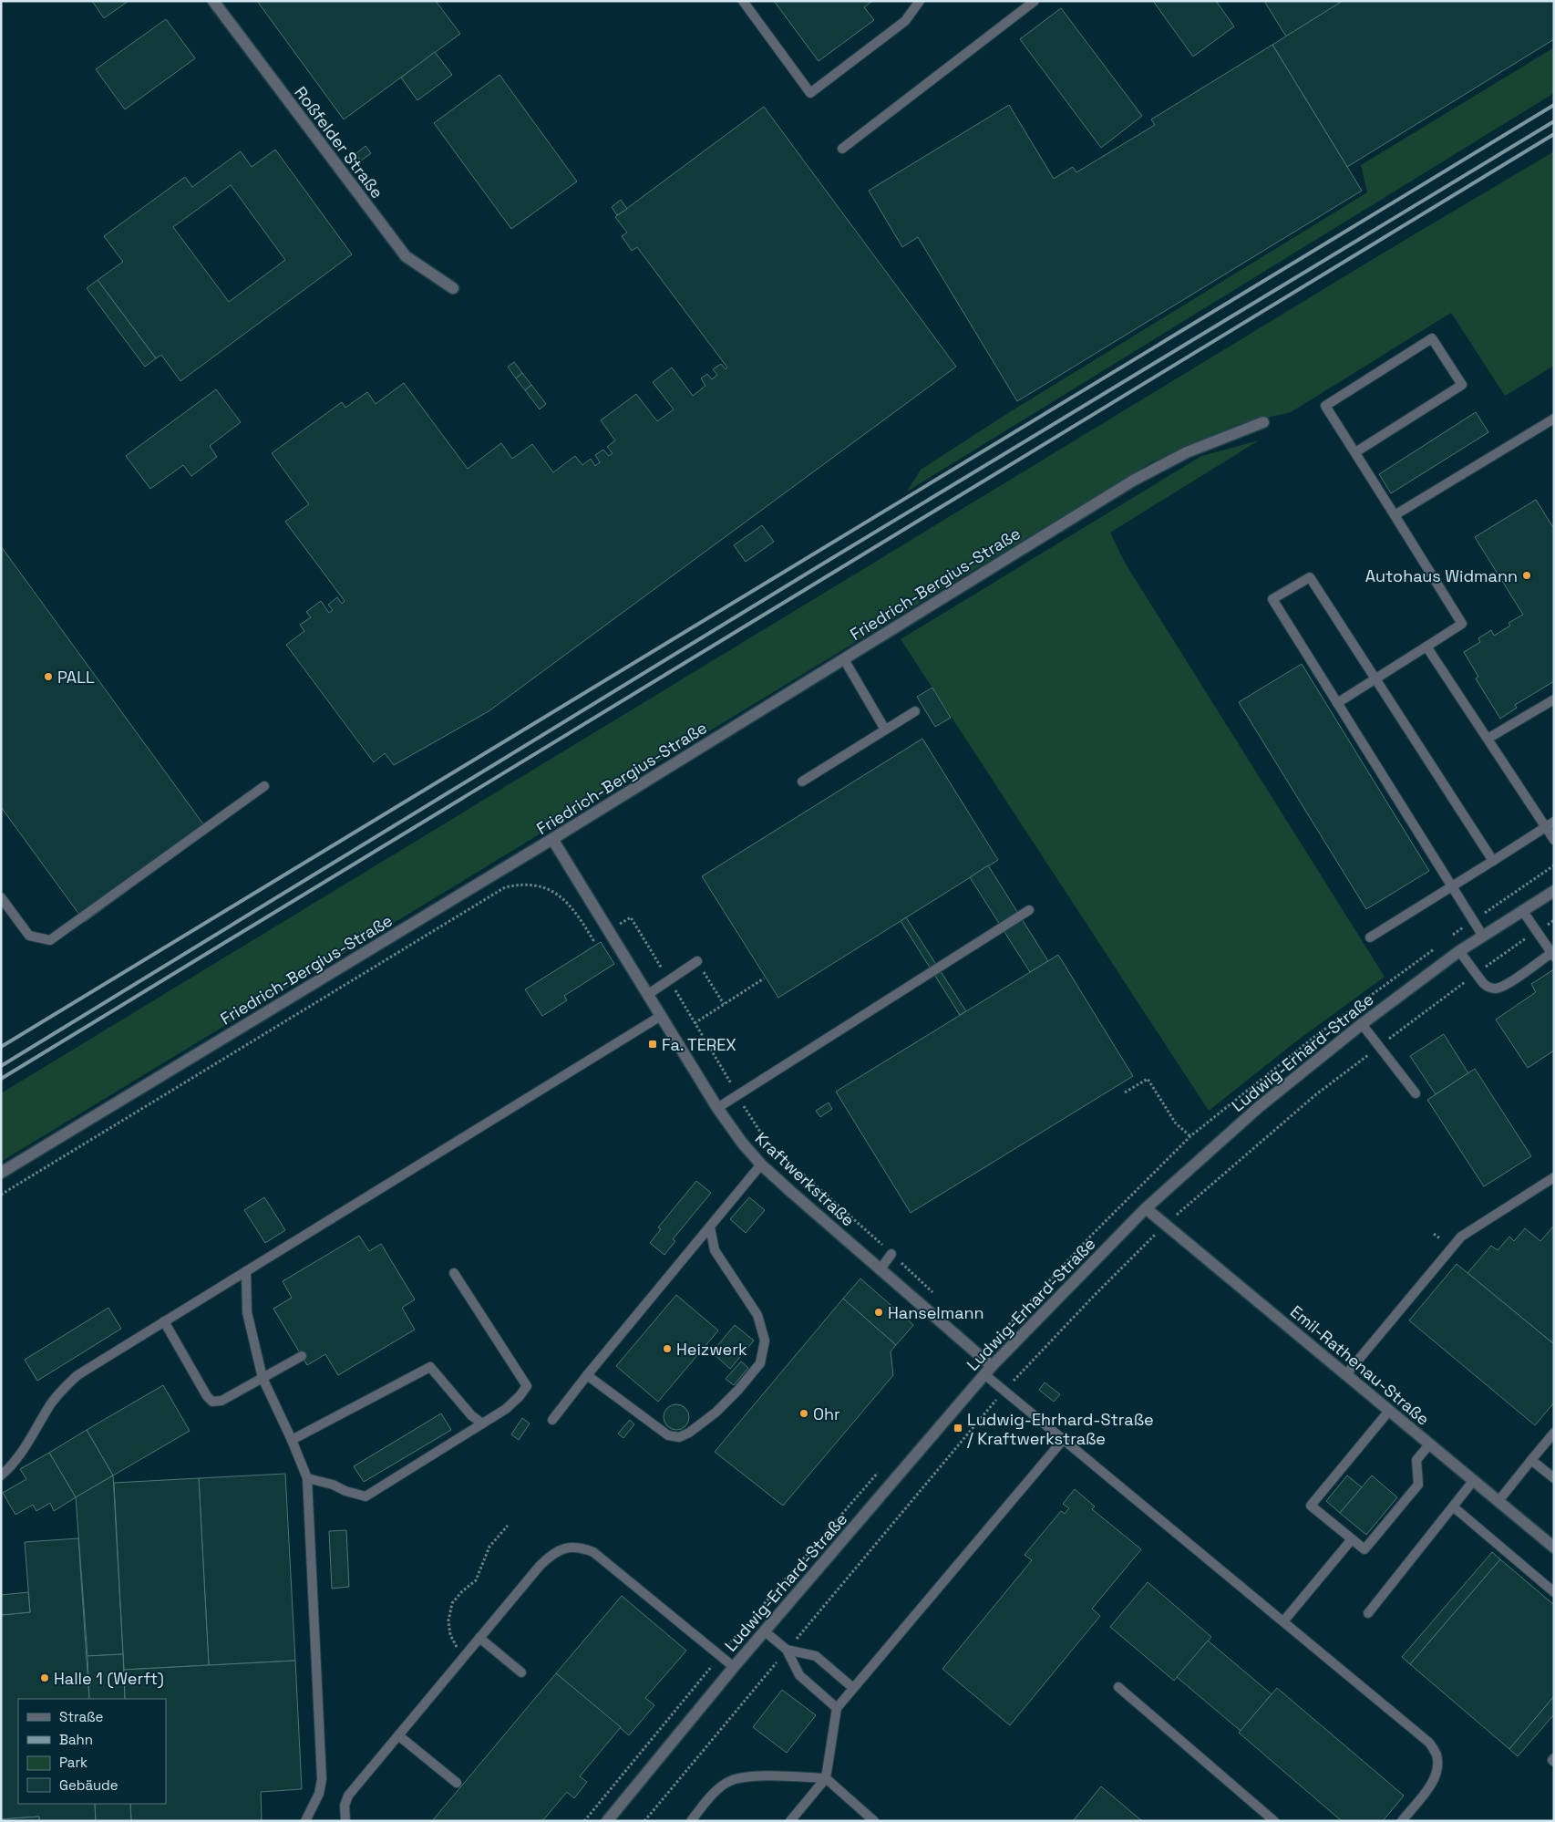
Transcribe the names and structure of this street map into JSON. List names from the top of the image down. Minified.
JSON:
{"streets":{"street":["Roßfelder Straße","Friedrich-Bergius-Straße","Ludwig-Erhard-Straße","Kraftwerkstraße","Emil-Rathenau-Straße"]},"crossings":[["Friedrich-Bergius-Straße","Kraftwerkstraße"],["Ludwig-Erhard-Straße","Kraftwerkstraße"],["Ludwig-Erhard-Straße","Emil-Rathenau-Straße"]],"places":{"other":["Autohaus Widmann","PALL","Hanselmann","Heizwerk","Ohr","Halle 1 (Werft)"],"transit":["Fa. TEREX","Ludwig-Ehrhard-Straße / Kraftwerkstraße"]},"legend":["Straße","Bahn","Park","Gebäude"]}
